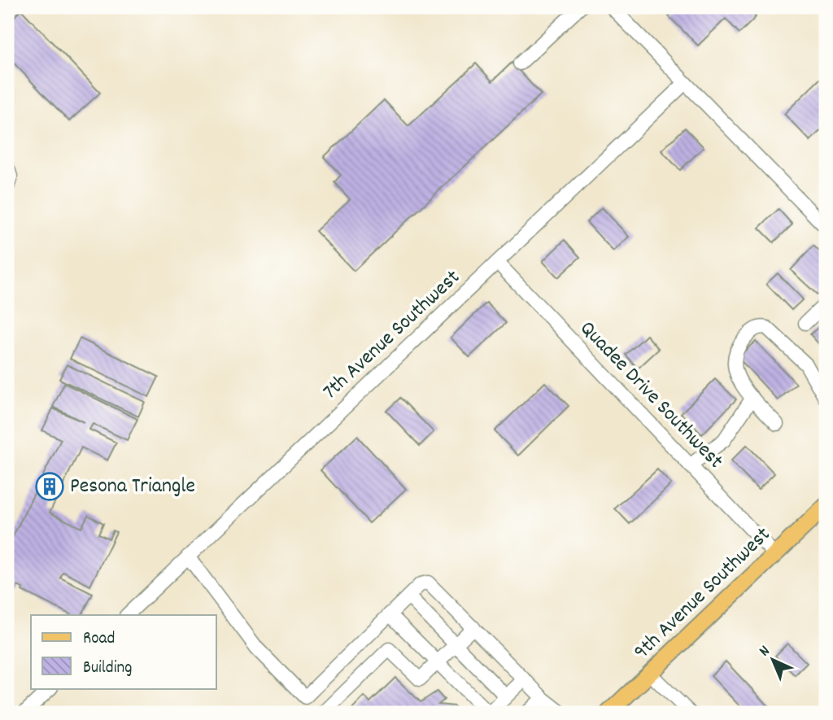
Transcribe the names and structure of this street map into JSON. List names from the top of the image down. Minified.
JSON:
{"streets":{"main road":["9th Avenue Southwest"],"street":["7th Avenue Southwest","Quadee Drive Southwest"]},"crossings":[["7th Avenue Southwest","Quadee Drive Southwest"],["Quadee Drive Southwest","9th Avenue Southwest"]],"places":{"building":["Pesona Triangle"]},"legend":["Road","Building"],"north":"top left"}
